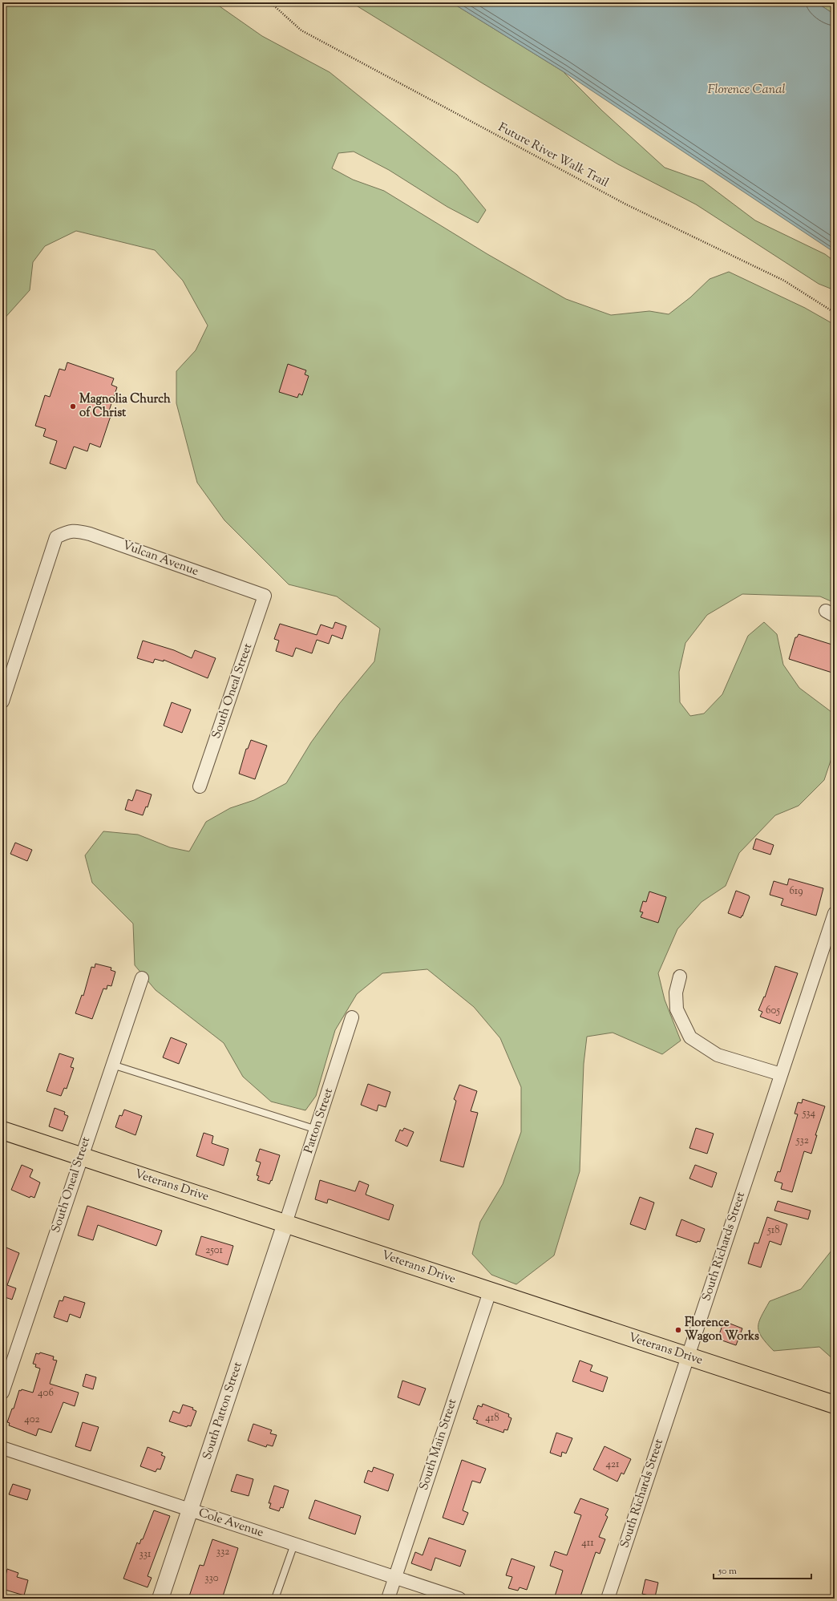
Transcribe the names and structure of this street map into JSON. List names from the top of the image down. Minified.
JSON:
{"streets":{"main road":["Veterans Drive"],"street":["Vulcan Avenue","South Oneal Street","Patton Street","South Richards Street","South Patton Street","South Main Street","Cole Avenue"],"path":["Future River Walk Trail"]},"crossings":[["Vulcan Avenue","South Oneal Street"],["South Oneal Street","Veterans Drive"],["Patton Street","Veterans Drive"],["Patton Street","South Patton Street"],["Veterans Drive","South Richards Street"],["Veterans Drive","South Patton Street"],["Veterans Drive","South Main Street"],["South Patton Street","Cole Avenue"],["South Main Street","Cole Avenue"]],"water":["Florence Canal"],"places":["Magnolia Church of Christ","Florence Wagon Works"],"house_numbers":["619","605","534","532","518","2501","406","418","402","421","411","332","331","330"],"scale_bar":"50 m"}
